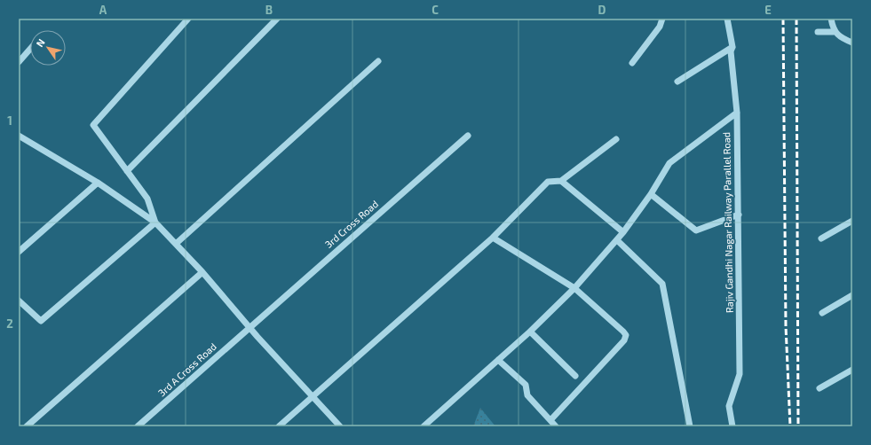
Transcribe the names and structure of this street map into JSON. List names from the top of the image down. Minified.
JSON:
{"streets":{"street":["Rajiv Gandhi Nagar Railway Parallel Road","3rd Cross Road","3rd A Cross Road"]},"crossings":[["3rd Cross Road","3rd A Cross Road"]],"north":"top left","grid":{"columns":["A","B","C","D","E"],"rows":["1","2"]}}
